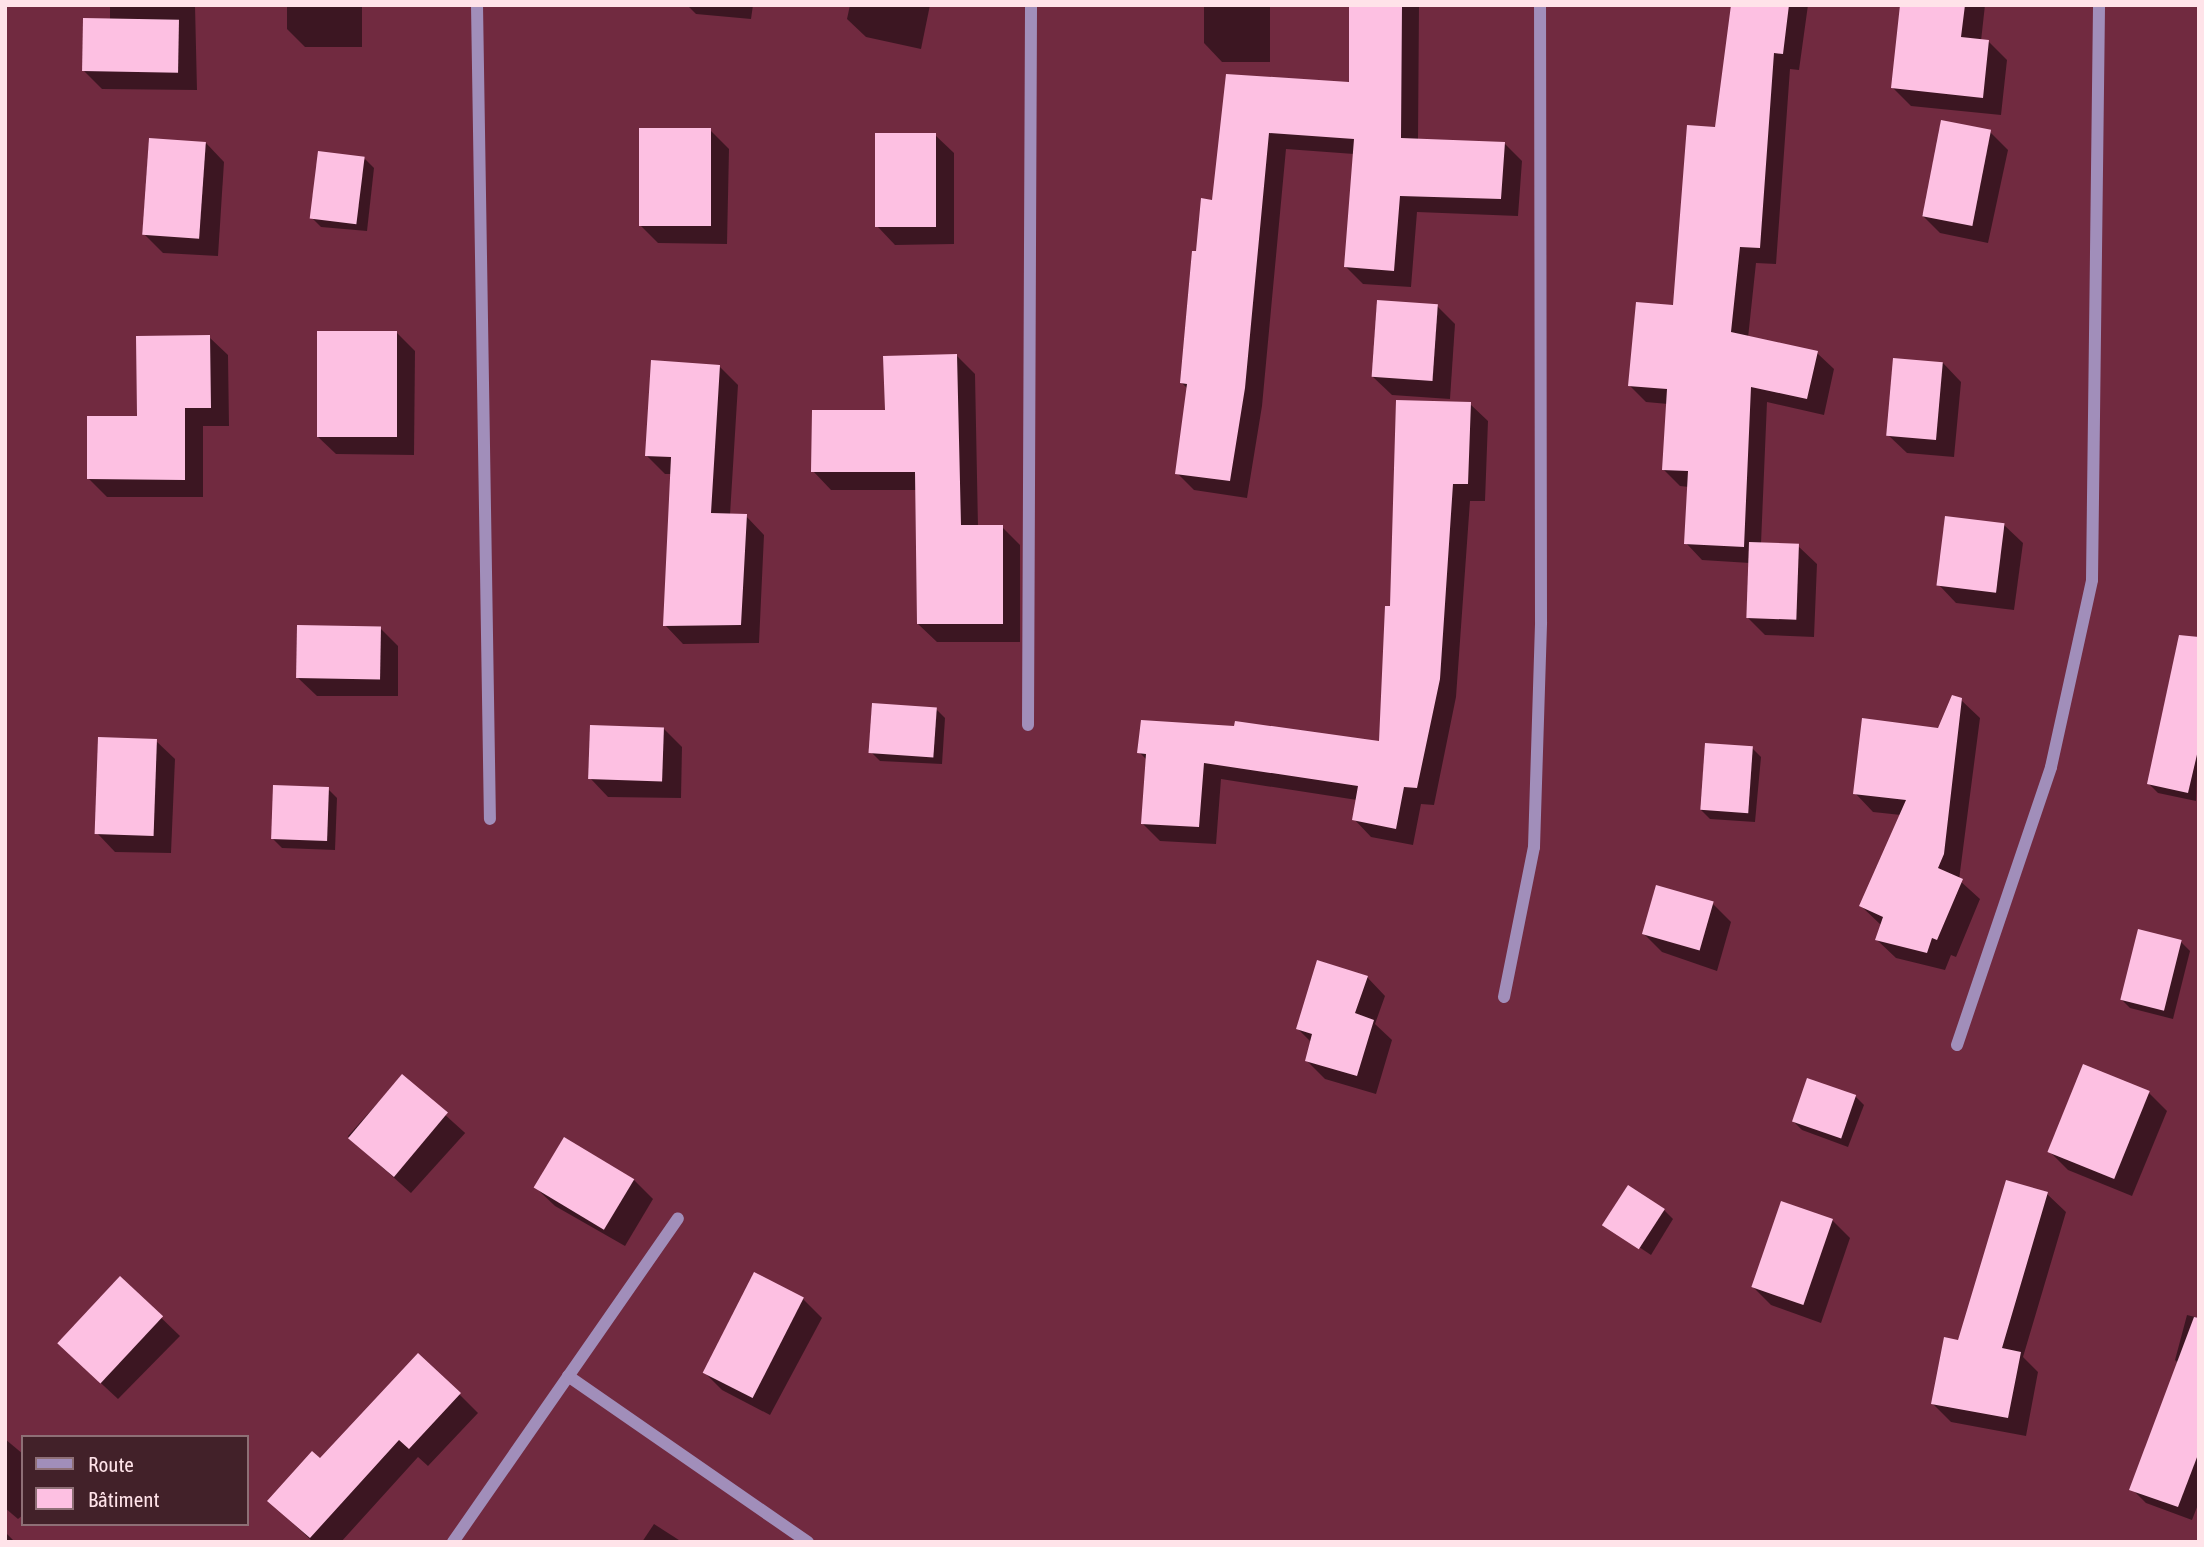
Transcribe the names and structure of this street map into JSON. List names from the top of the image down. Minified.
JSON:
{"legend":["Route","Bâtiment"]}
